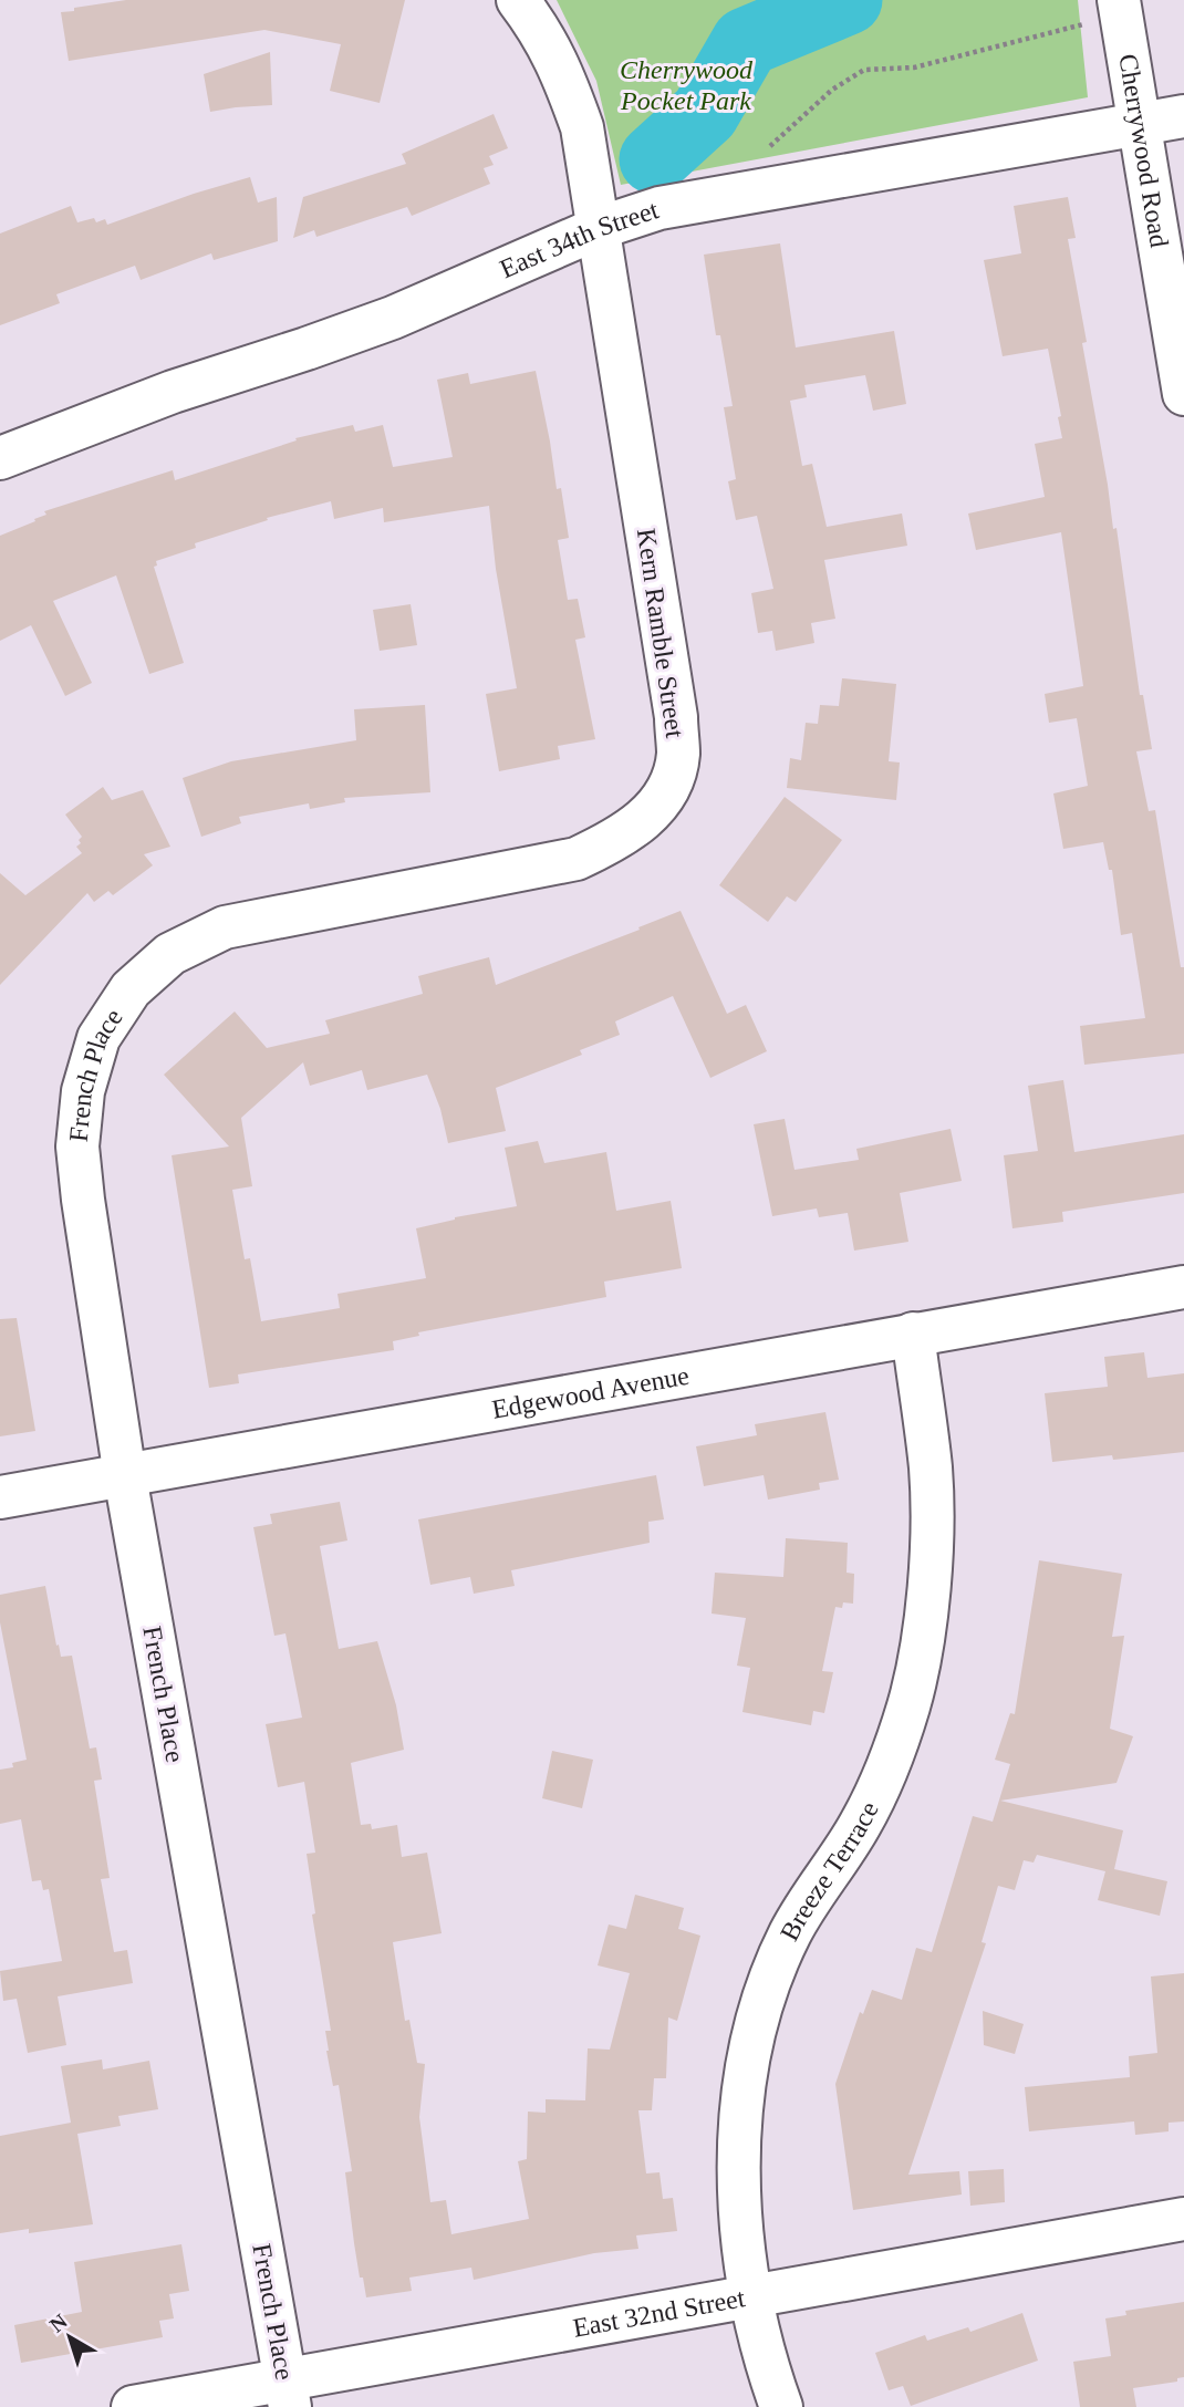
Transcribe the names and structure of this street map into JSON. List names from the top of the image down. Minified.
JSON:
{"streets":{"street":["Cherrywood Road","East 34th Street","Kern Ramble Street","French Place","Edgewood Avenue","Breeze Terrace","East 32nd Street"]},"crossings":[["Cherrywood Road","East 34th Street"],["East 34th Street","Kern Ramble Street"],["Kern Ramble Street","French Place"],["French Place","Edgewood Avenue"],["French Place","East 32nd Street"],["Edgewood Avenue","Breeze Terrace"],["Breeze Terrace","East 32nd Street"]],"parks":["Cherrywood Pocket Park"],"north":"top left"}
